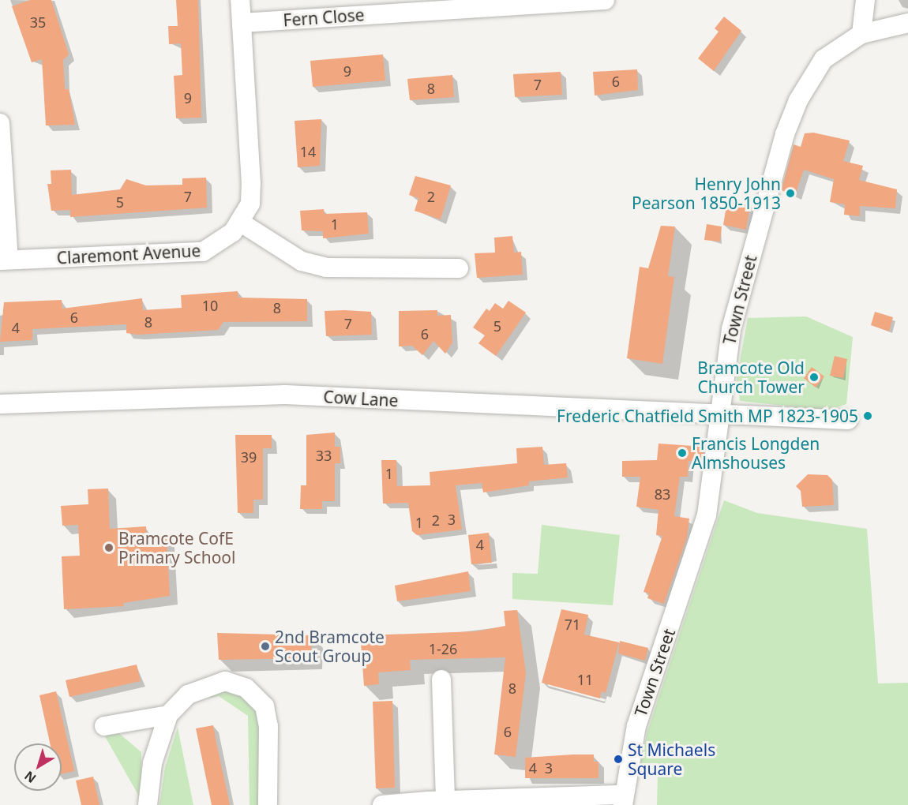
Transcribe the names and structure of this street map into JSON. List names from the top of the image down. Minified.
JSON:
{"streets":{"street":["Fern Close","Claremont Avenue","Town Street","Cow Lane"]},"crossings":[["Fern Close","Claremont Avenue"],["Town Street","Cow Lane"]],"places":["Henry John Pearson 1850-1913","Bramcote Old Church Tower","Frederic Chatfield Smith MP 1823-1905","Francis Longden Almshouses","Bramcote CofE Primary School","2nd Bramcote Scout Group","St Michaels Square"],"house_numbers":["35","9","6","7","8","9","14","7","2","5","1","10","8","6","8","7","5","4","6","33","39","1","83","3","2","1","4","71","1-26","11","8","6","4","3"],"north":"bottom left"}
